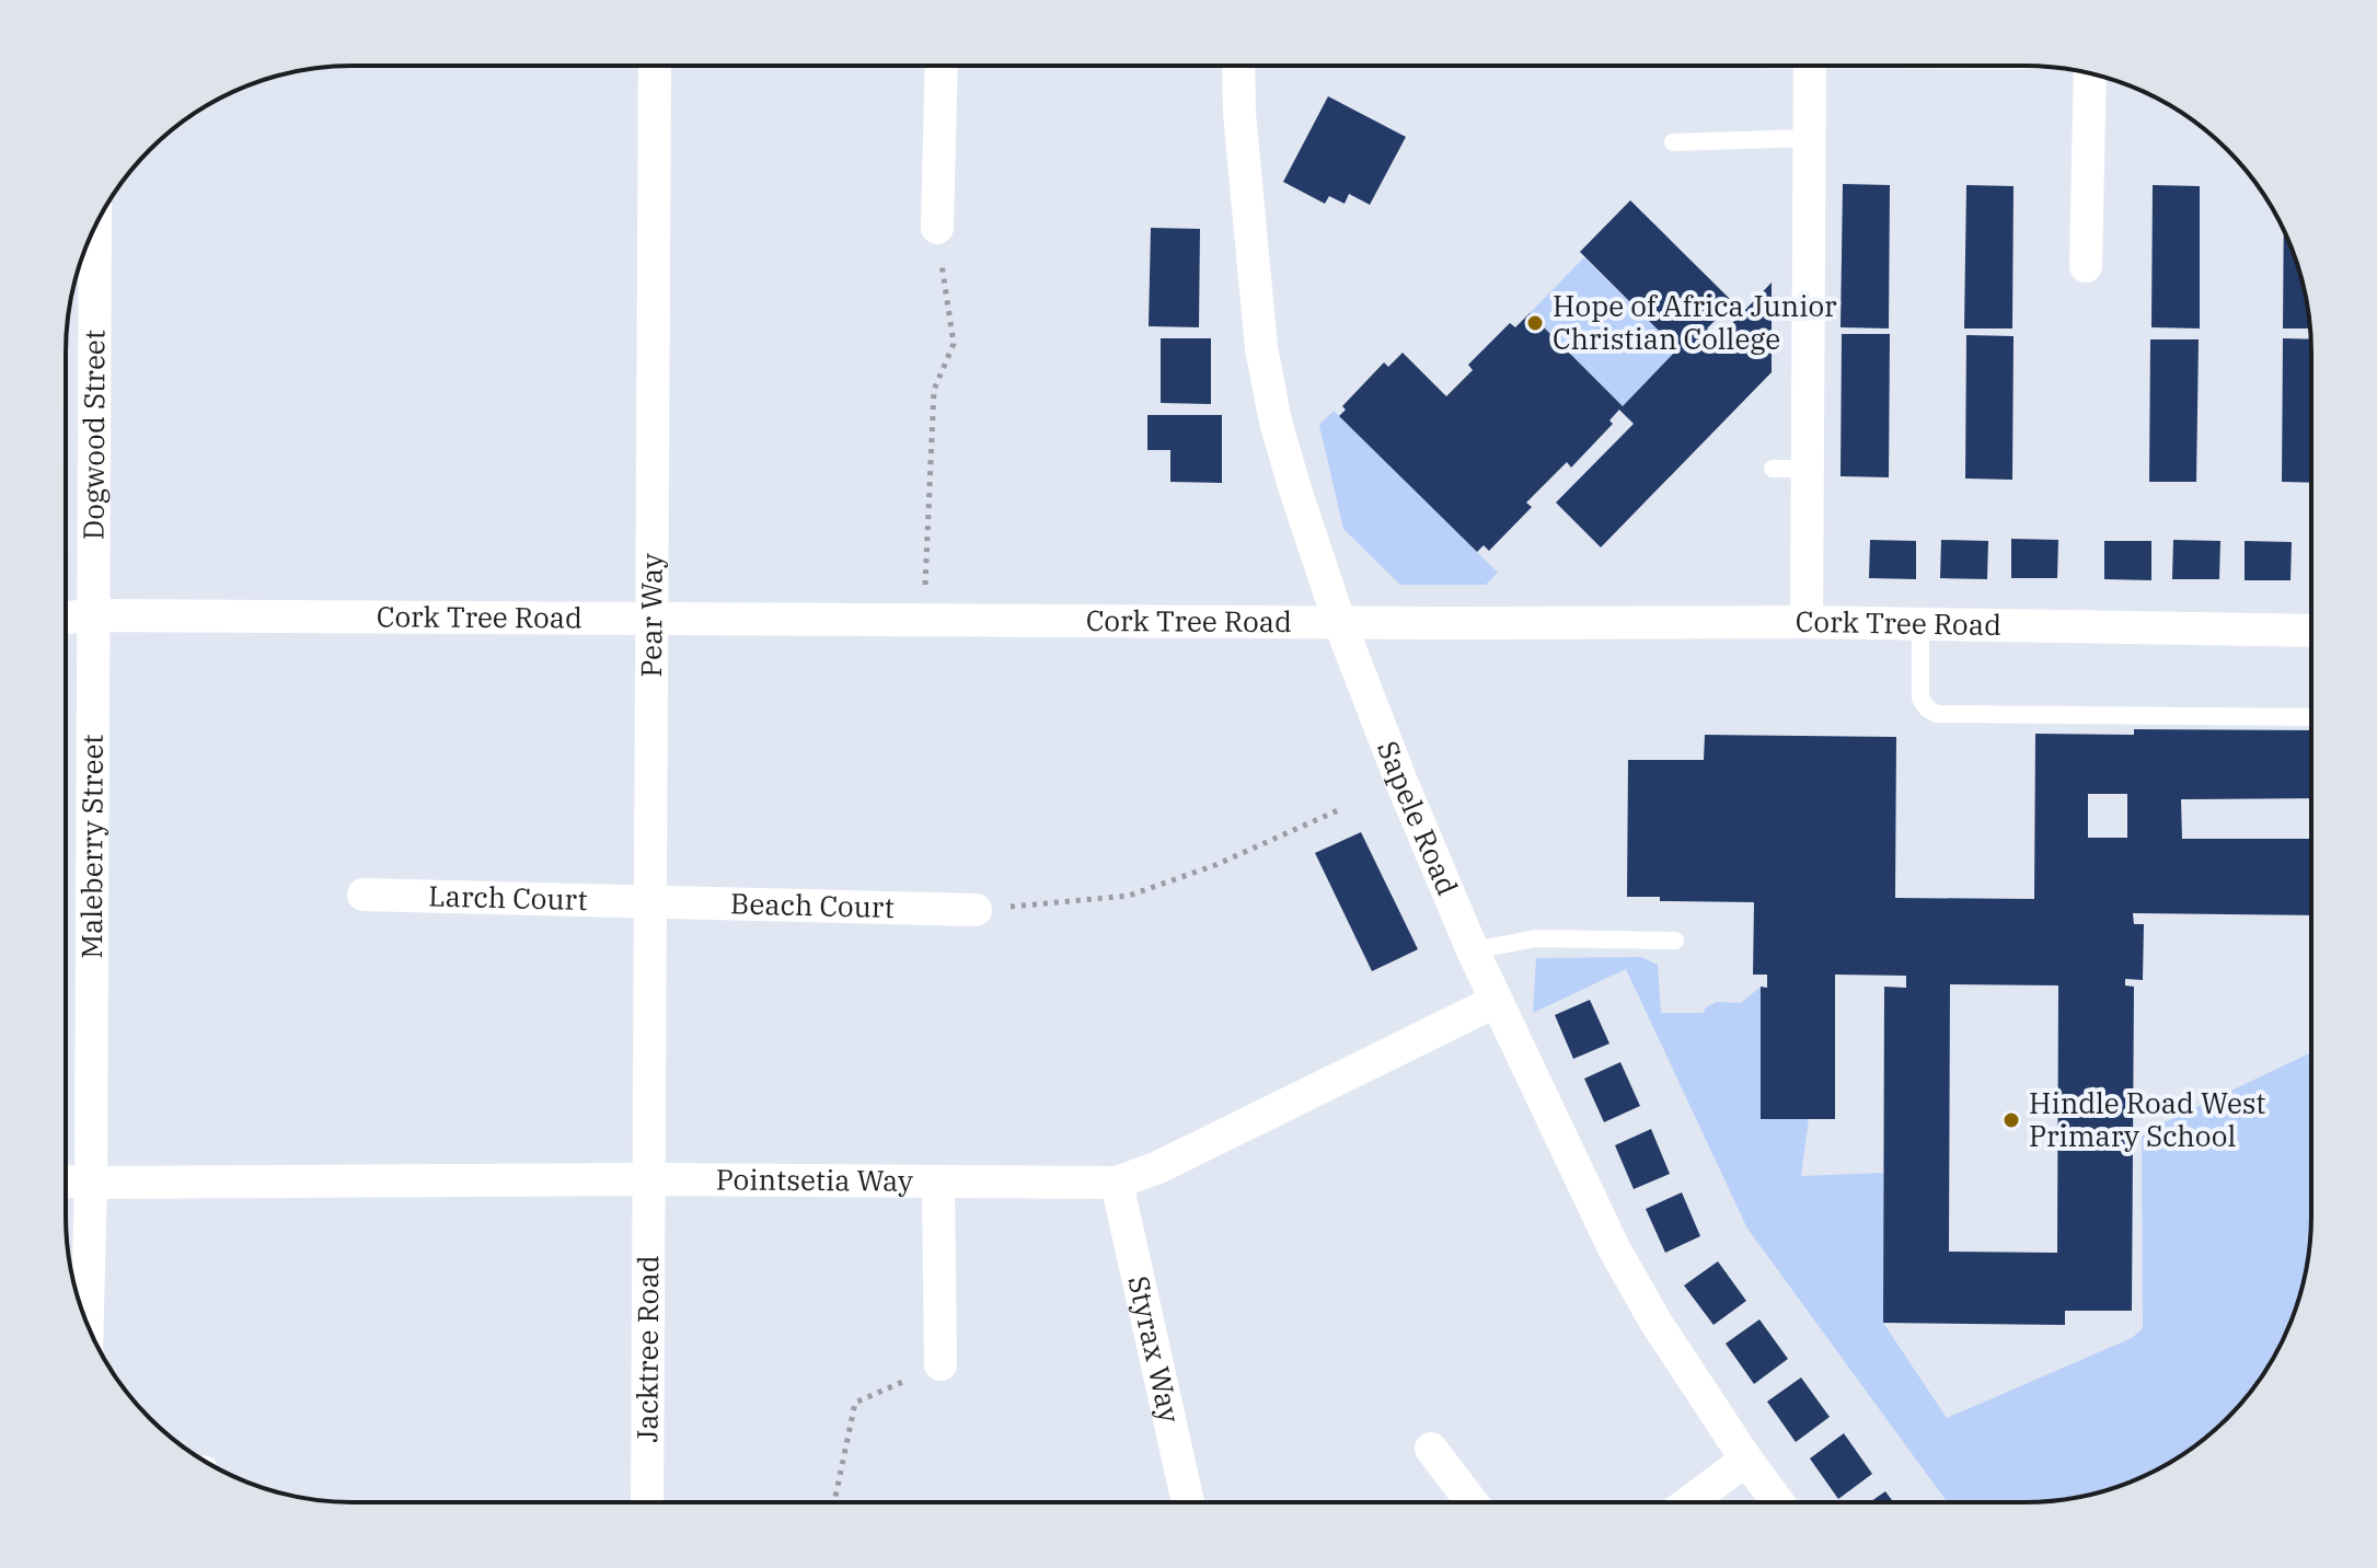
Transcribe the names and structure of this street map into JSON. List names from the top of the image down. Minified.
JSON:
{"streets":{"street":["Dogwood Street","Pear Way","Cork Tree Road","Sapele Road","Maleberry Street","Larch Court","Beach Court","Pointsetia Way","Jacktree Road","Styrax Way"]},"crossings":[["Dogwood Street","Cork Tree Road"],["Dogwood Street","Maleberry Street"],["Pear Way","Cork Tree Road"],["Pear Way","Larch Court"],["Pear Way","Beach Court"],["Pear Way","Pointsetia Way"],["Pear Way","Jacktree Road"],["Cork Tree Road","Sapele Road"],["Cork Tree Road","Maleberry Street"],["Sapele Road","Pointsetia Way"],["Maleberry Street","Pointsetia Way"],["Larch Court","Beach Court"],["Pointsetia Way","Jacktree Road"],["Pointsetia Way","Styrax Way"]],"places":["Hope of Africa Junior Christian College","Hindle Road West Primary School"]}
